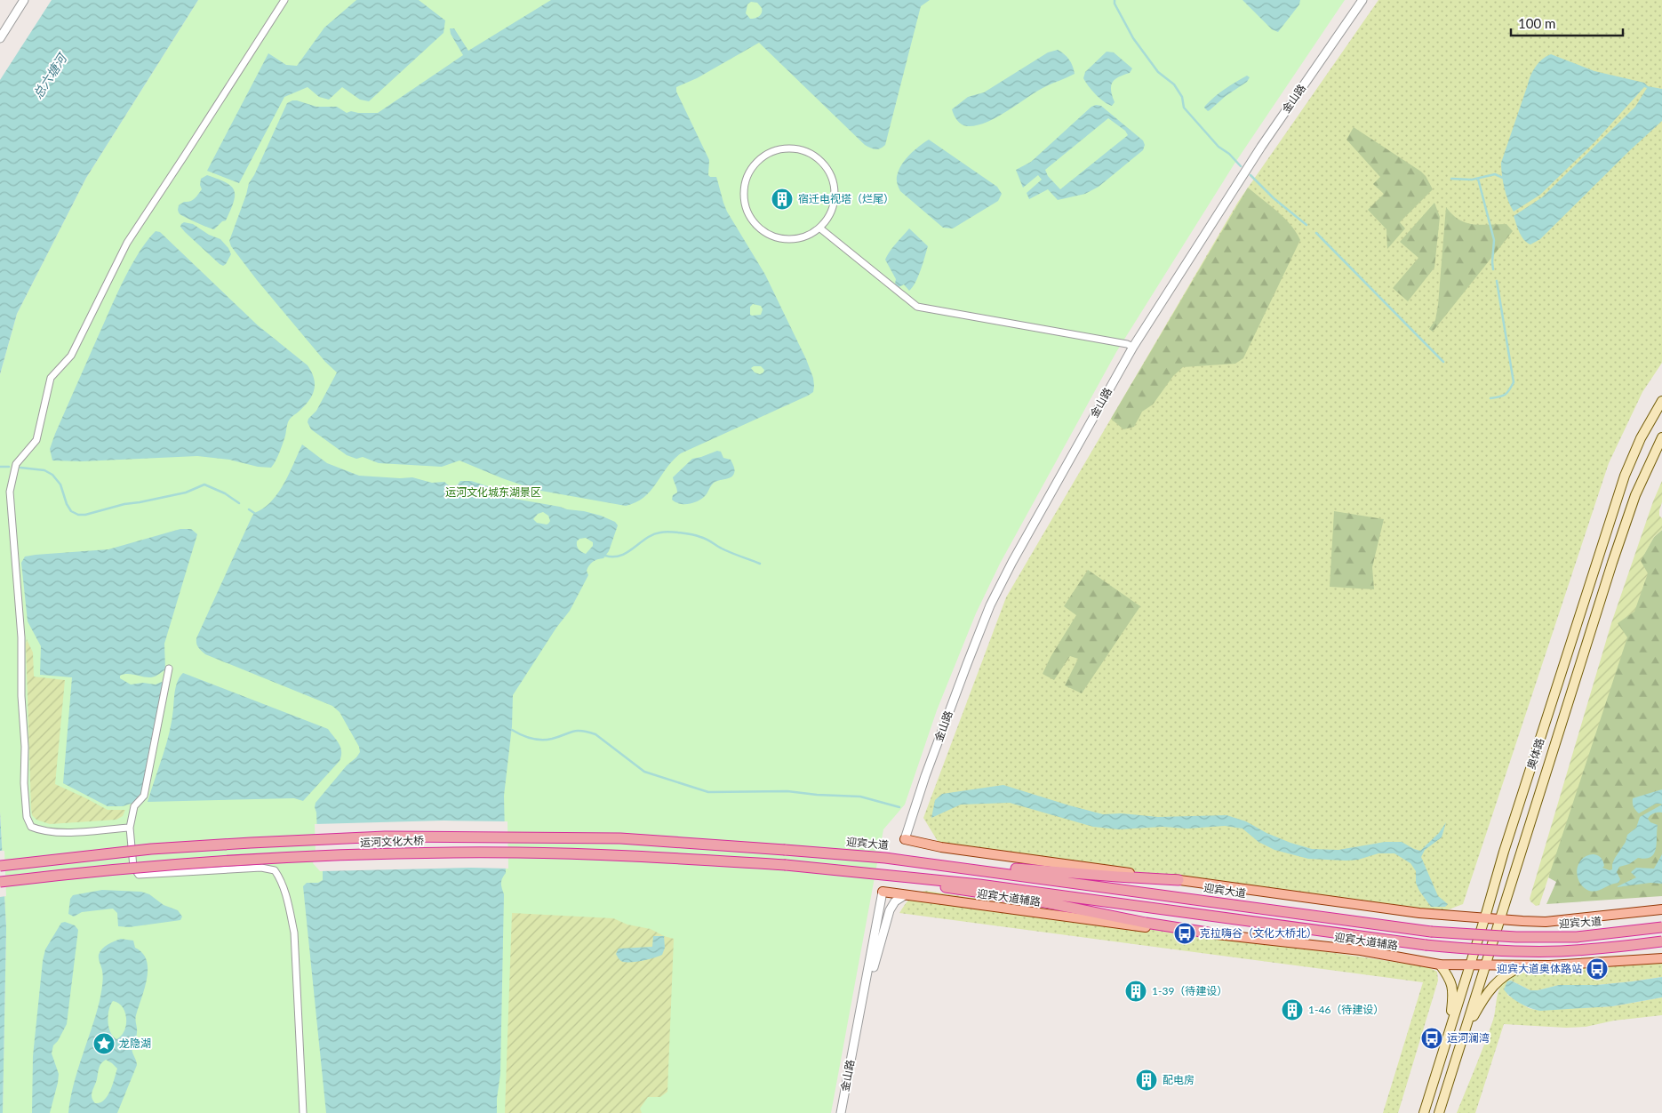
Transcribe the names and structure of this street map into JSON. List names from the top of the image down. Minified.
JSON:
{"streets":{"highway":["运河文化大桥","迎宾大道"],"main road":["奥体路","迎宾大道辅路"],"street":["金山路"]},"crossings":[["金山路","迎宾大道辅路"],["奥体路","迎宾大道辅路"],["运河文化大桥","迎宾大道"]],"water":["总六塘河"],"parks":["运河文化城东湖景区"],"places":{"building":["宿迁电视塔（烂尾）","1-39（待建设）","1-46（待建设）","配电房"],"bus stop":["克拉嗨谷（文化大桥北）","迎宾大道奥体路站","运河澜湾"],"place":["龙隐湖"]},"scale_bar":"100 m"}
